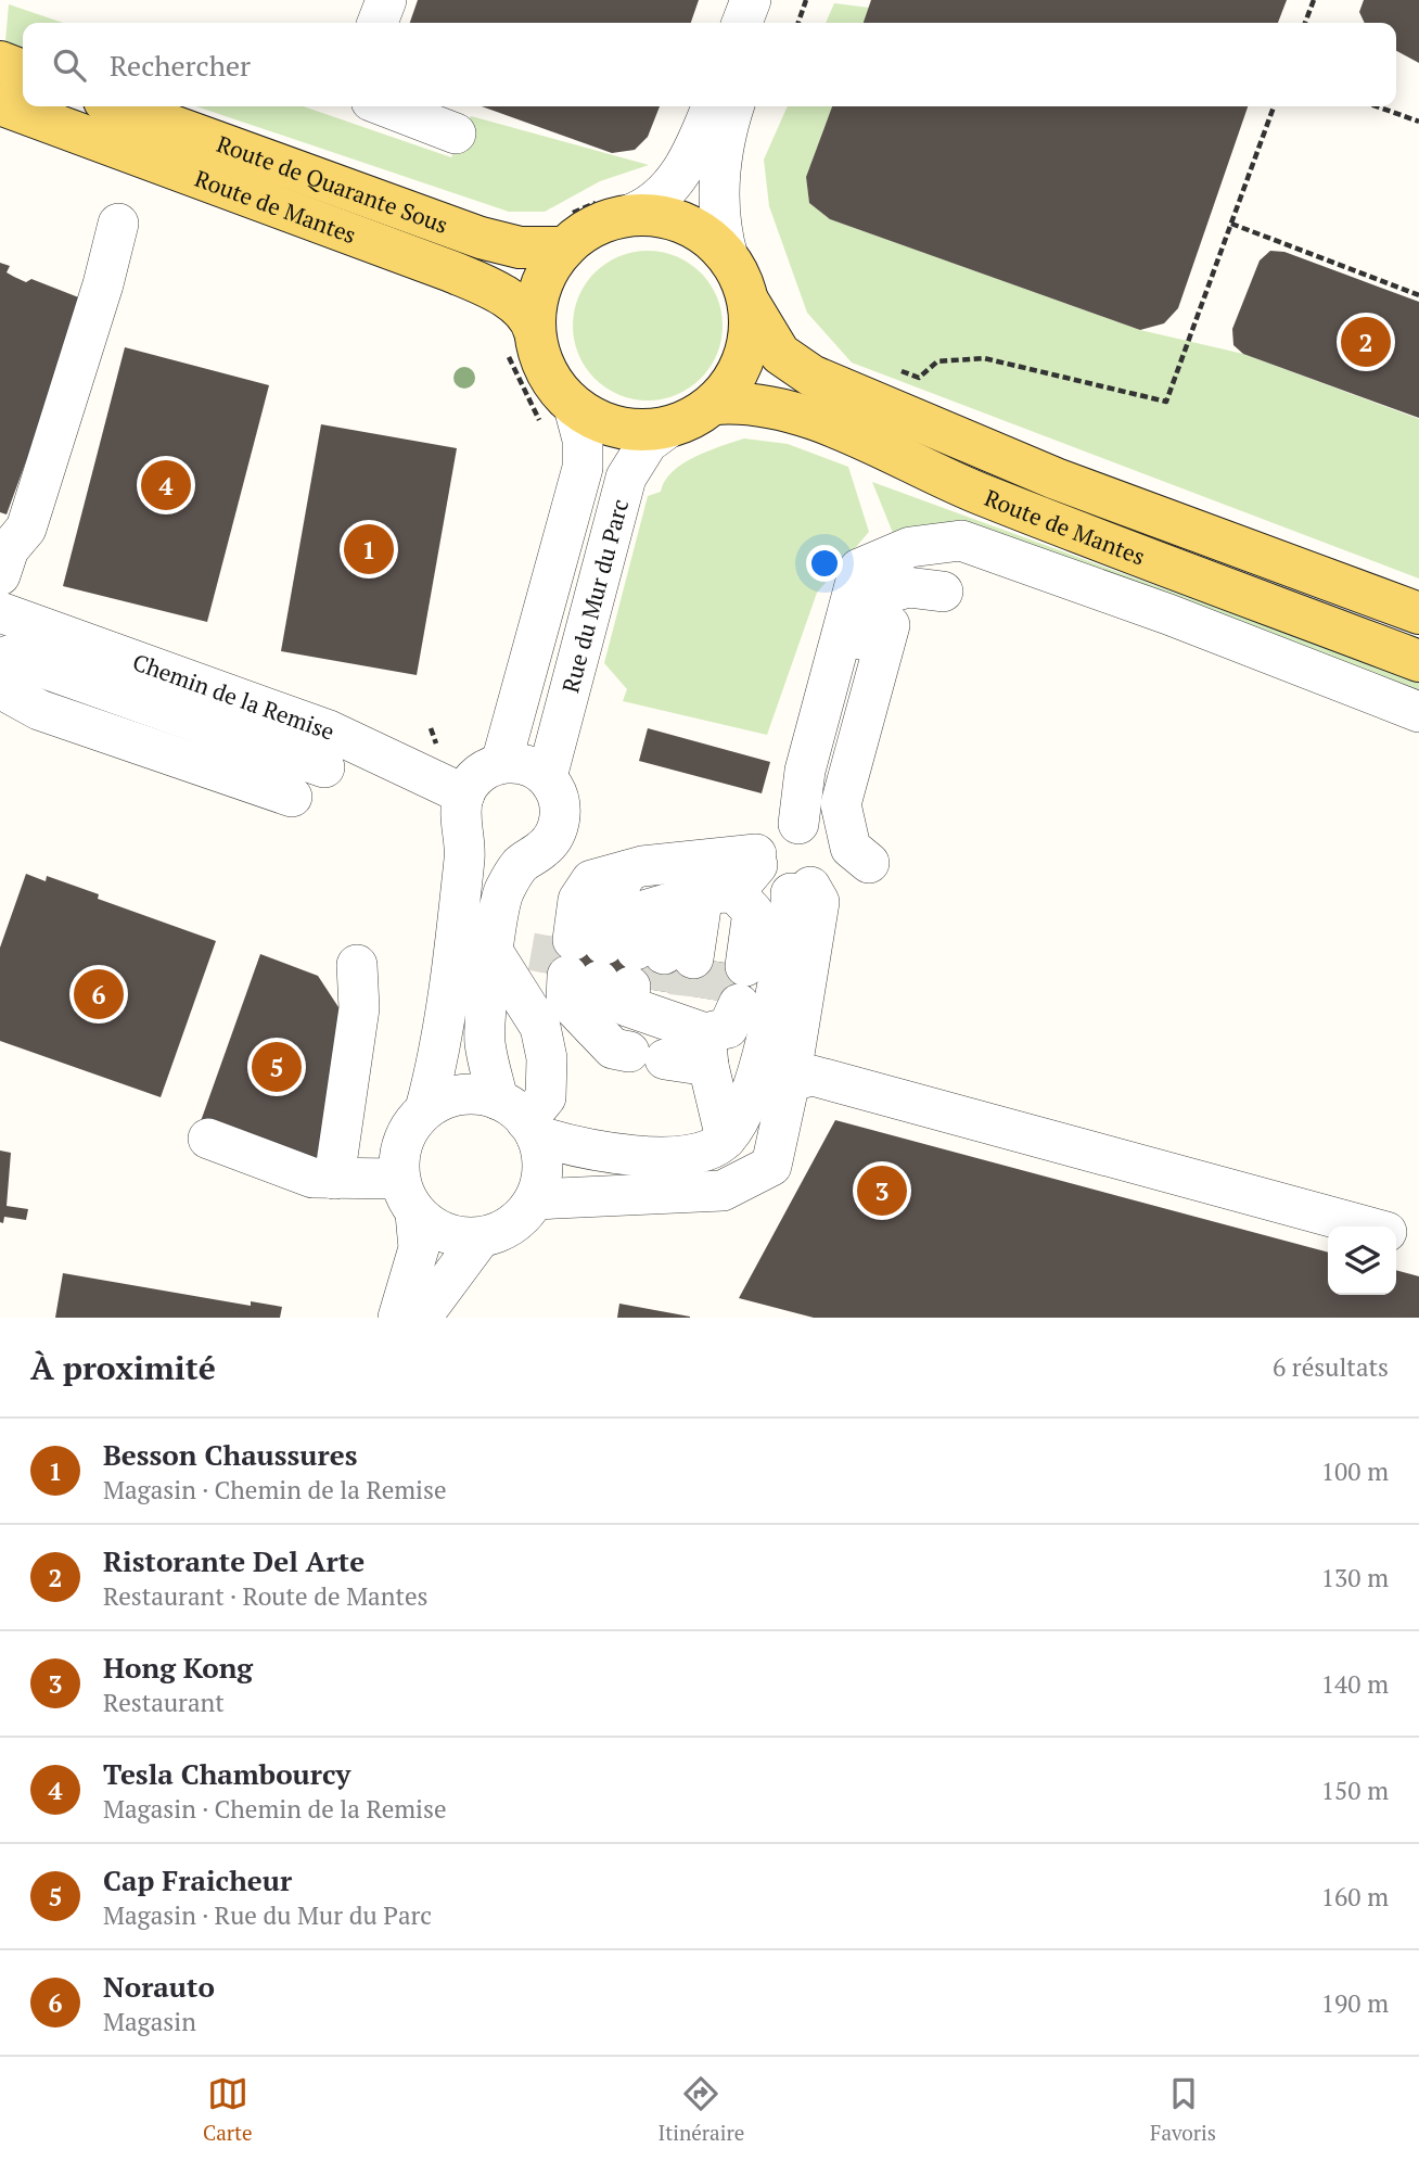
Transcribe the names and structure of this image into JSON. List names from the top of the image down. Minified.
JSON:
{"streets":{"main road":["Route de Quarante Sous","Route de Mantes"],"street":["Rue du Mur du Parc","Chemin de la Remise"]},"crossings":[["Route de Quarante Sous","Route de Mantes"],["Route de Quarante Sous","Rue du Mur du Parc"],["Route de Mantes","Rue du Mur du Parc"]],"page":{"search":"Rechercher","pins":["2","4","1","6","5","3"],"heading":["À proximité","6 résultats"],"list":[{"mark":"1","name":"Besson Chaussures","note":"Magasin · Chemin de la Remise","value":"100 m"},{"mark":"2","name":"Ristorante Del Arte","note":"Restaurant · Route de Mantes","value":"130 m"},{"mark":"3","name":"Hong Kong","note":"Restaurant","value":"140 m"},{"mark":"4","name":"Tesla Chambourcy","note":"Magasin · Chemin de la Remise","value":"150 m"},{"mark":"5","name":"Cap Fraicheur","note":"Magasin · Rue du Mur du Parc","value":"160 m"},{"mark":"6","name":"Norauto","note":"Magasin","value":"190 m"}],"nav":["Carte","Itinéraire","Favoris"]}}
